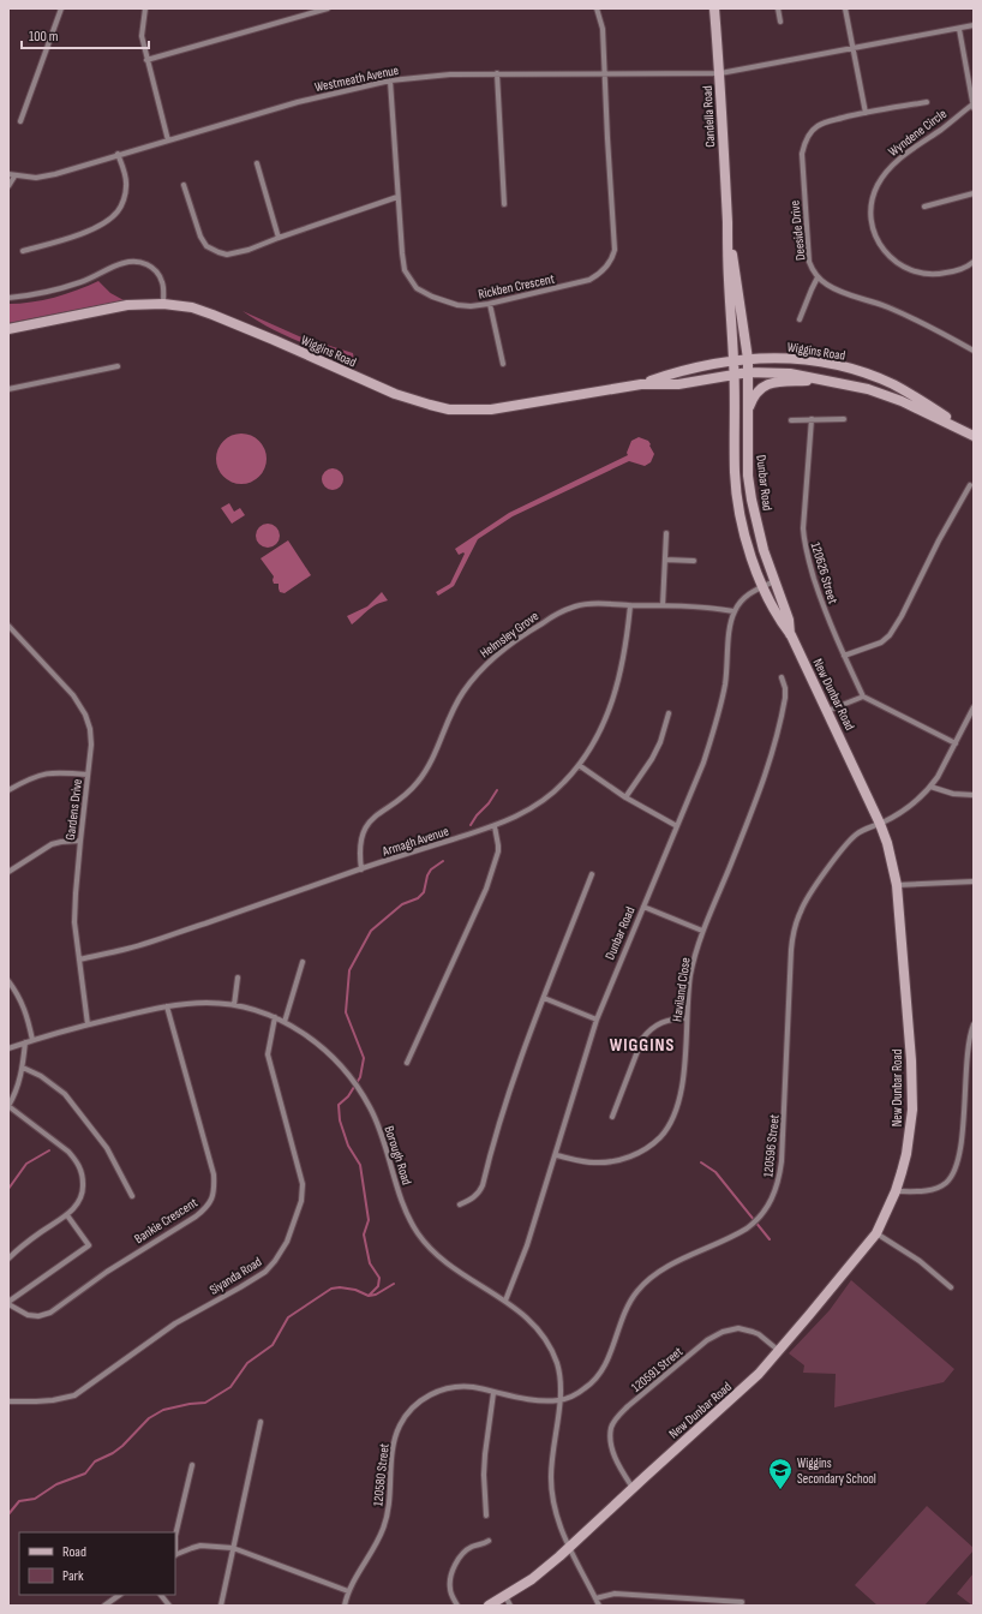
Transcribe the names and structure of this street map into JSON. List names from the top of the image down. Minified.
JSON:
{"streets":{"street":["Westmeath Avenue","Candella Road","Wyndene Circle","Deeside Drive","Rickben Crescent","Wiggins Road","Dunbar Road","120626 Street","Helmsley Grove","New Dunbar Road","Gardens Drive","Armagh Avenue","Haviland Close","120596 Street","Borough Road","Bankie Crescent","Siyanda Road","120591 Street","120580 Street"]},"crossings":[["Westmeath Avenue","Candella Road"],["Westmeath Avenue","Wyndene Circle"],["Westmeath Avenue","Rickben Crescent"],["Candella Road","Wiggins Road"],["Candella Road","Dunbar Road"],["Wiggins Road","Dunbar Road"],["Dunbar Road","Helmsley Grove"],["Dunbar Road","New Dunbar Road"],["Dunbar Road","Haviland Close"],["Dunbar Road","Borough Road"],["Helmsley Grove","Armagh Avenue"],["New Dunbar Road","120596 Street"],["New Dunbar Road","Borough Road"],["New Dunbar Road","120591 Street"],["Gardens Drive","Armagh Avenue"],["Gardens Drive","Borough Road"],["120596 Street","Borough Road"],["120596 Street","120580 Street"],["Borough Road","Bankie Crescent"],["Borough Road","Siyanda Road"],["Borough Road","120580 Street"]],"districts":["WIGGINS"],"places":{"school or university":["Wiggins Secondary School"]},"legend":["Road","Park"],"scale_bar":"100 m"}
